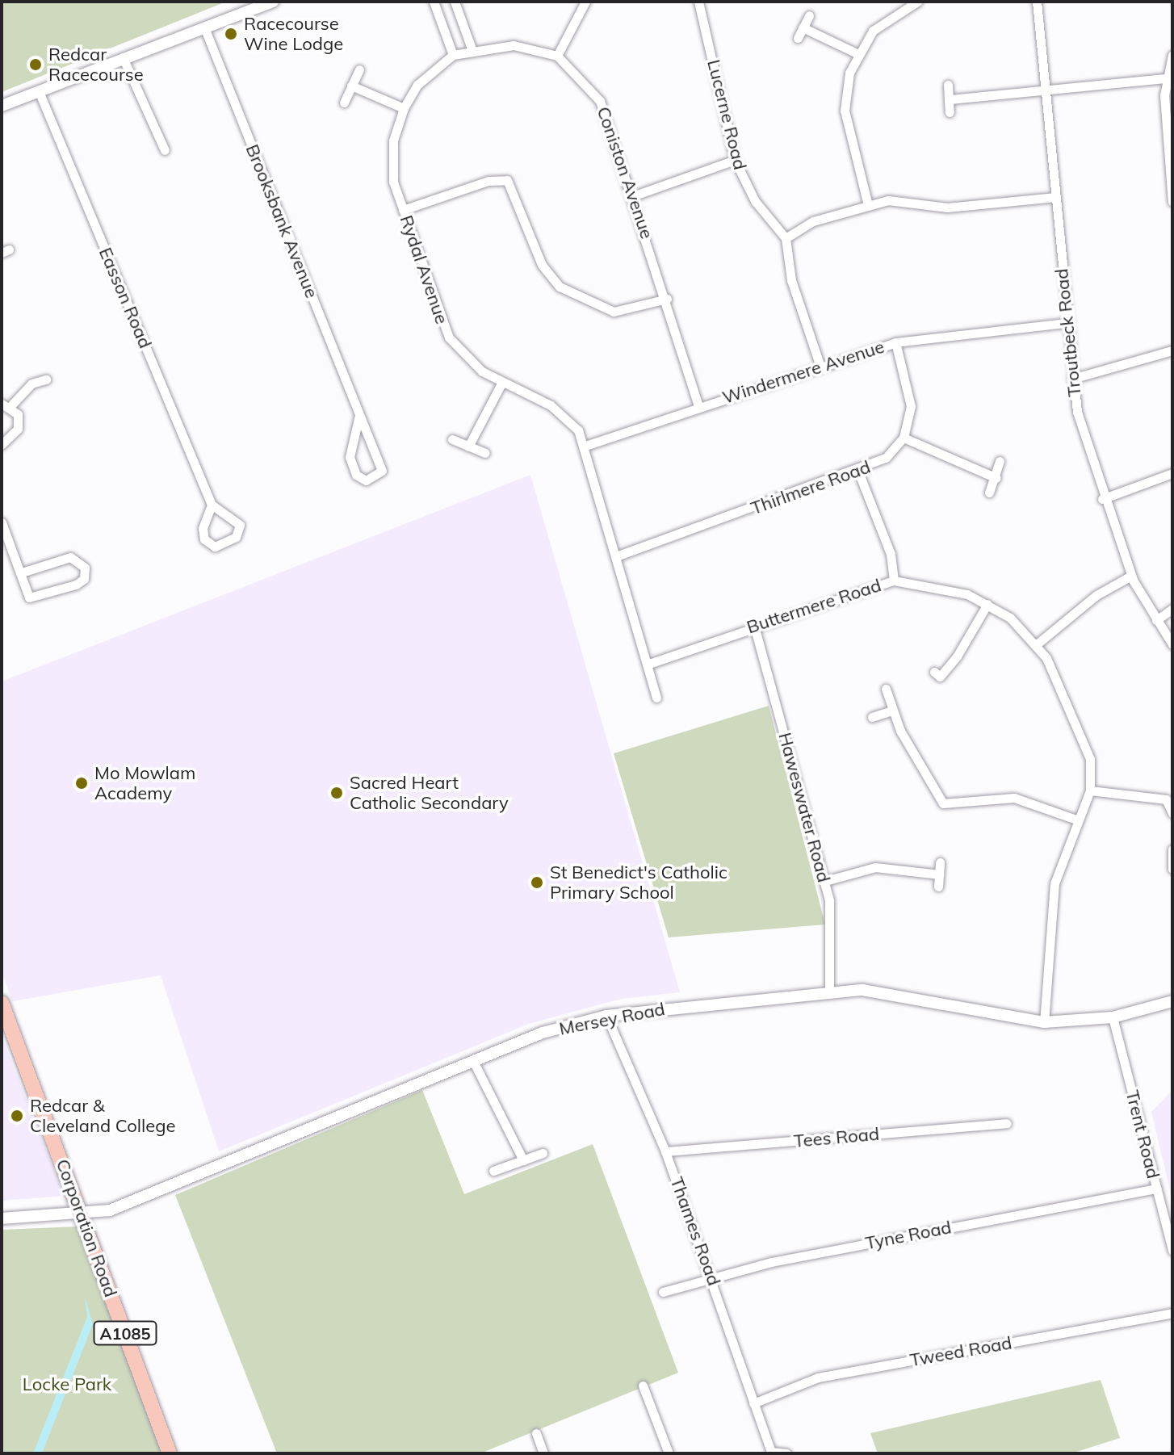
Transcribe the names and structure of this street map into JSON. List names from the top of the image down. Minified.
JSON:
{"streets":{"main road":["Corporation Road","A1085"],"street":["Lucerne Road","Coniston Avenue","Brooksbank Avenue","Rydal Avenue","Easson Road","Troutbeck Road","Windermere Avenue","Thirlmere Road","Buttermere Road","Haweswater Road","Mersey Road","Trent Road","Tees Road","Thames Road","Tyne Road","Tweed Road"]},"crossings":[["Coniston Avenue","Windermere Avenue"],["Rydal Avenue","Windermere Avenue"],["Rydal Avenue","Thirlmere Road"],["Rydal Avenue","Buttermere Road"],["Troutbeck Road","Windermere Avenue"],["Buttermere Road","Haweswater Road"],["Haweswater Road","Mersey Road"],["Mersey Road","Trent Road"],["Mersey Road","Corporation Road"],["Mersey Road","Thames Road"],["Trent Road","Tyne Road"],["Tees Road","Thames Road"],["Thames Road","Tyne Road"],["Thames Road","Tweed Road"]],"parks":["Locke Park"],"places":["Racecourse Wine Lodge","Redcar Racecourse","Mo Mowlam Academy","Sacred Heart Catholic Secondary","St Benedict's Catholic Primary School","Redcar & Cleveland College"]}
